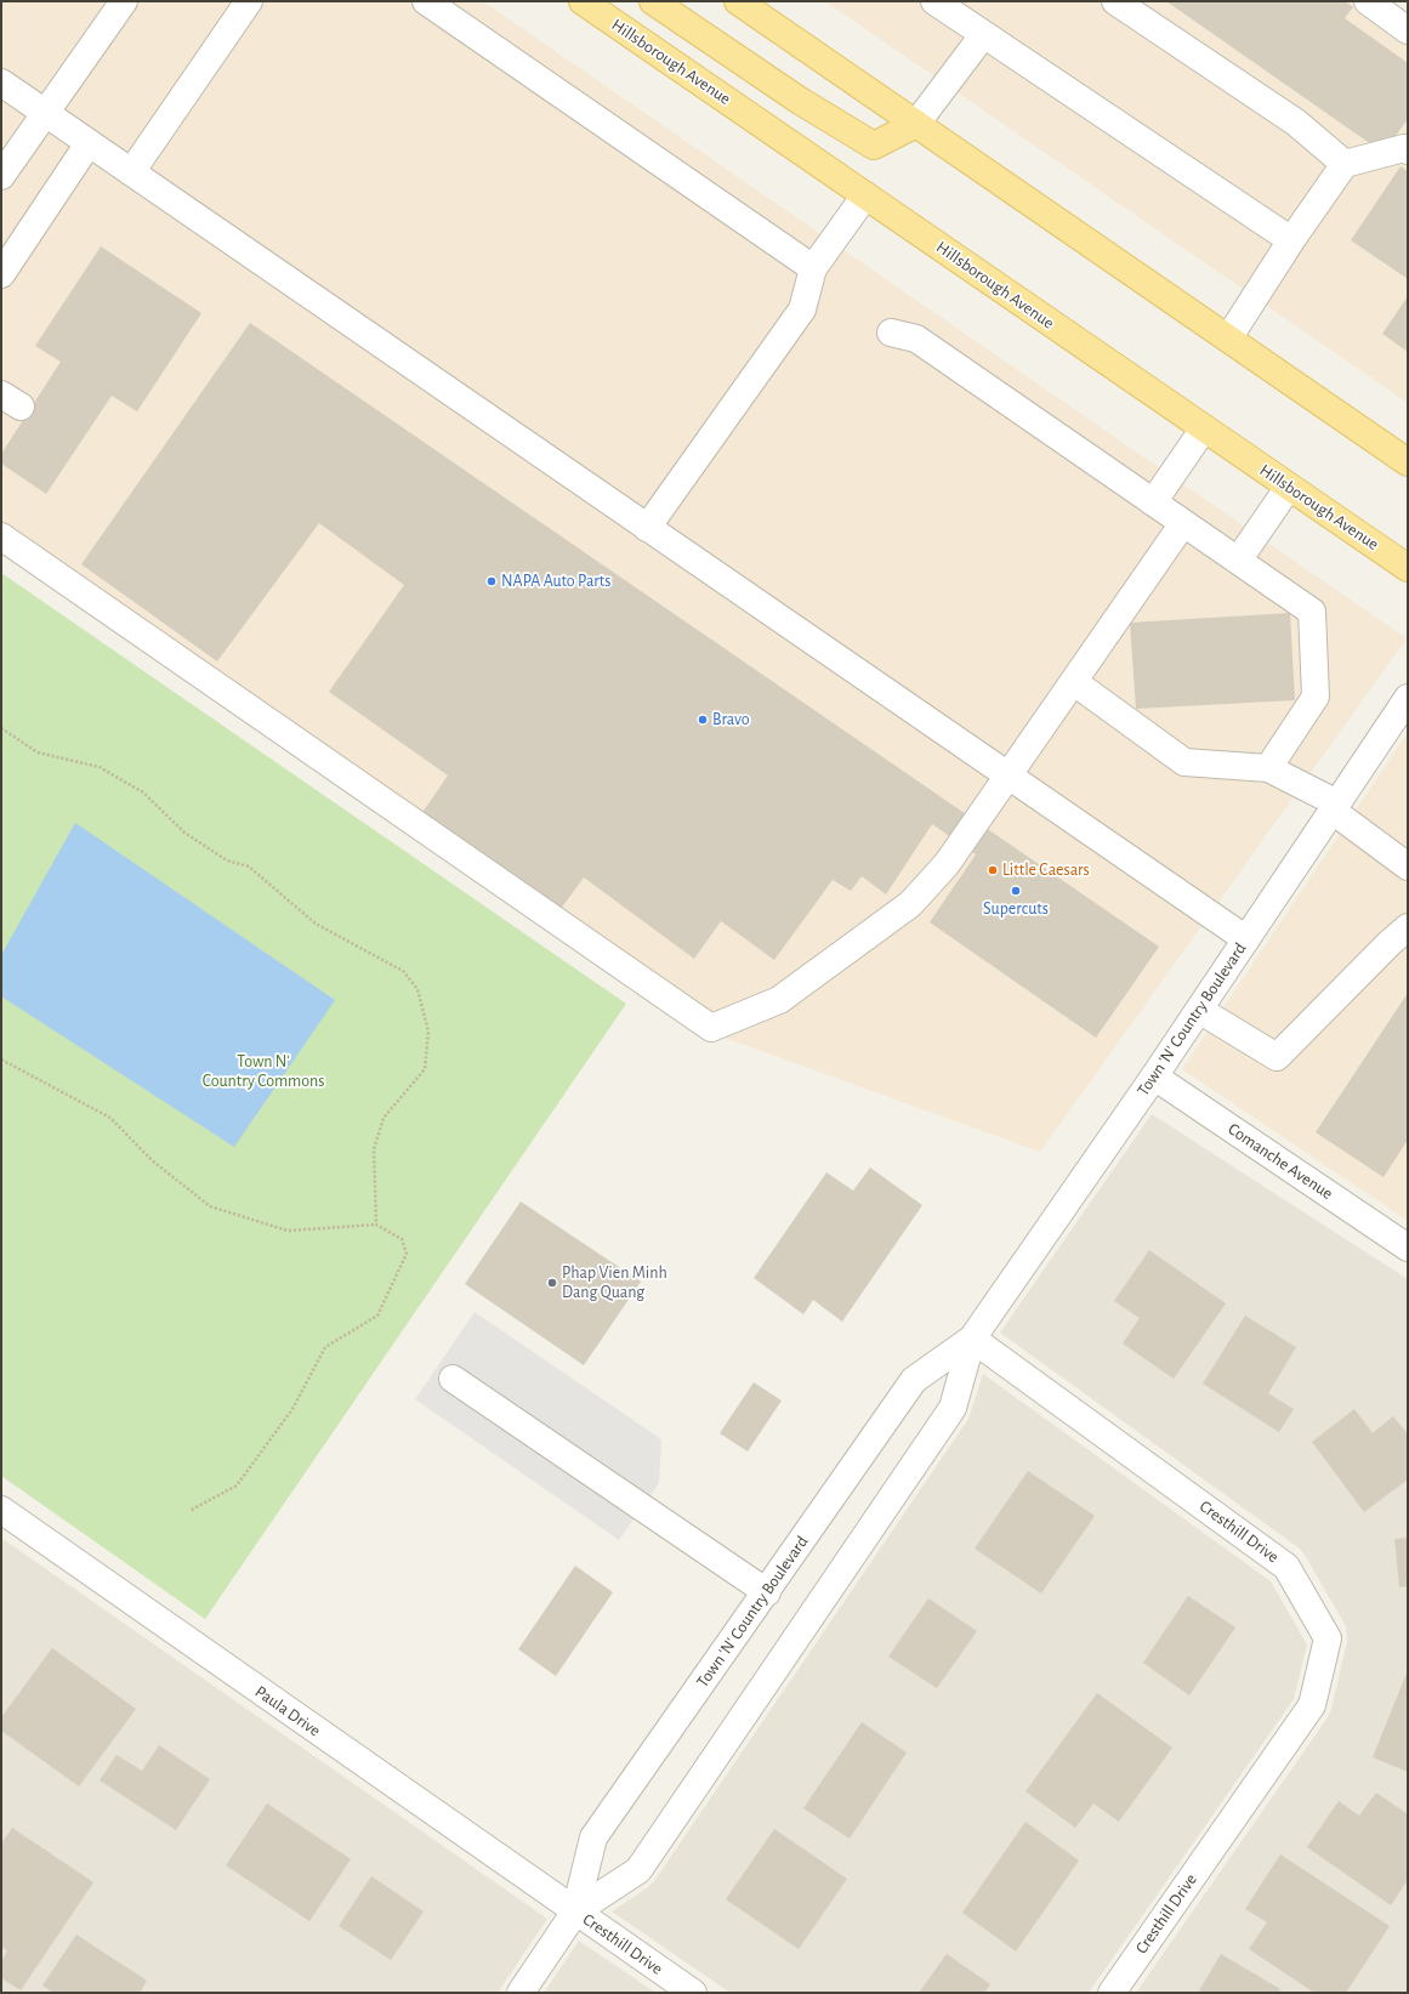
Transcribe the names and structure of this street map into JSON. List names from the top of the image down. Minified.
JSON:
{"streets":{"main road":["Hillsborough Avenue"],"street":["Town 'N' Country Boulevard","Comanche Avenue","Cresthill Drive","Paula Drive"]},"crossings":[["Town 'N' Country Boulevard","Comanche Avenue"],["Town 'N' Country Boulevard","Cresthill Drive"],["Town 'N' Country Boulevard","Paula Drive"],["Cresthill Drive","Paula Drive"]],"parks":["Town N' Country Commons"],"places":["NAPA Auto Parts","Bravo","Little Caesars","Supercuts","Phap Vien Minh Dang Quang"]}
